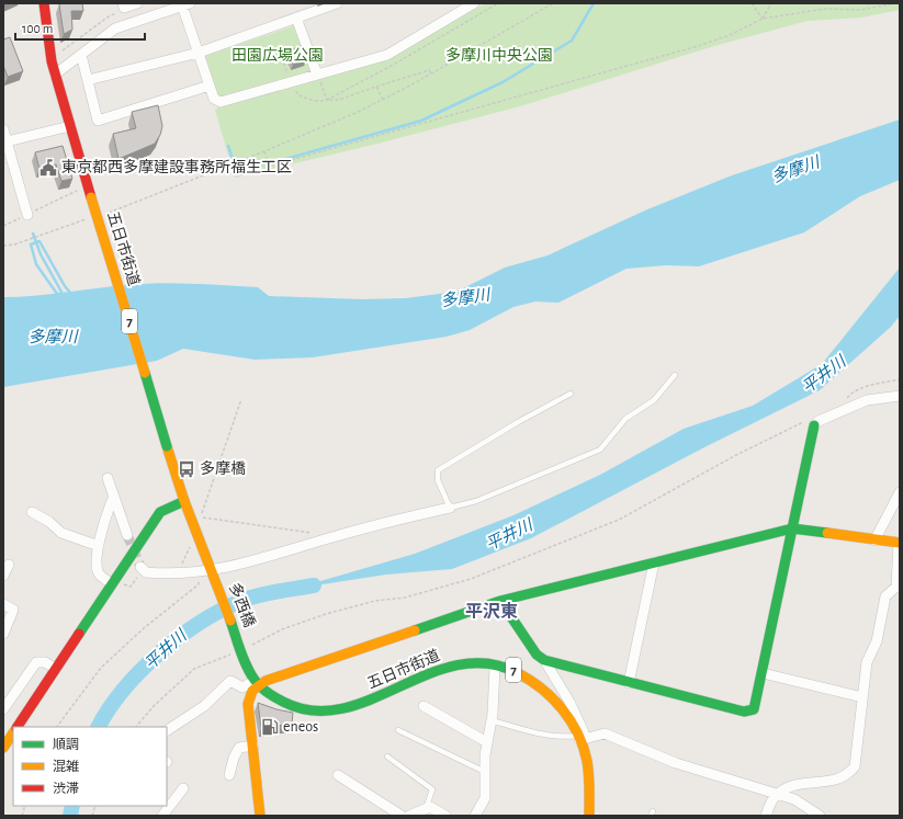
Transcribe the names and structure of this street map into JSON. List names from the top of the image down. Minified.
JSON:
{"streets":{"street":["五日市街道","7","多西橋"]},"crossings":[["五日市街道","7"],["五日市街道","多西橋"],["7","多西橋"]],"districts":["平沢東"],"water":["多摩川","平井川"],"parks":["田園広場公園","多摩川中央公園"],"places":{"public building":["東京都西多摩建設事務所福生工区"],"bus stop":["多摩橋"],"fuel station":["eneos"]},"legend":["順調","混雑","渋滞"],"scale_bar":"100 m"}
